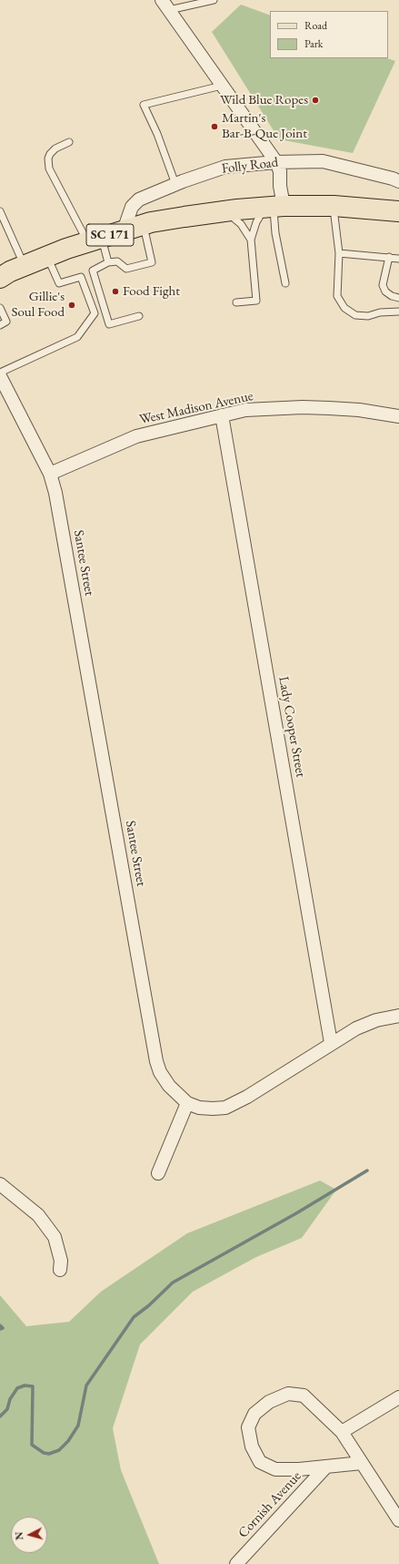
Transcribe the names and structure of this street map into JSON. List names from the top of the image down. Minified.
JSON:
{"streets":{"main road":["SC 171"],"street":["Folly Road","West Madison Avenue","Santee Street","Lady Cooper Street","Cornish Avenue"]},"crossings":[["Folly Road","SC 171"],["West Madison Avenue","Santee Street"],["West Madison Avenue","Lady Cooper Street"],["Santee Street","Lady Cooper Street"]],"places":["Wild Blue Ropes","Martin's Bar-B-Que Joint","Food Fight","Gillie's Soul Food"],"legend":["Road","Park"],"north":"left"}
